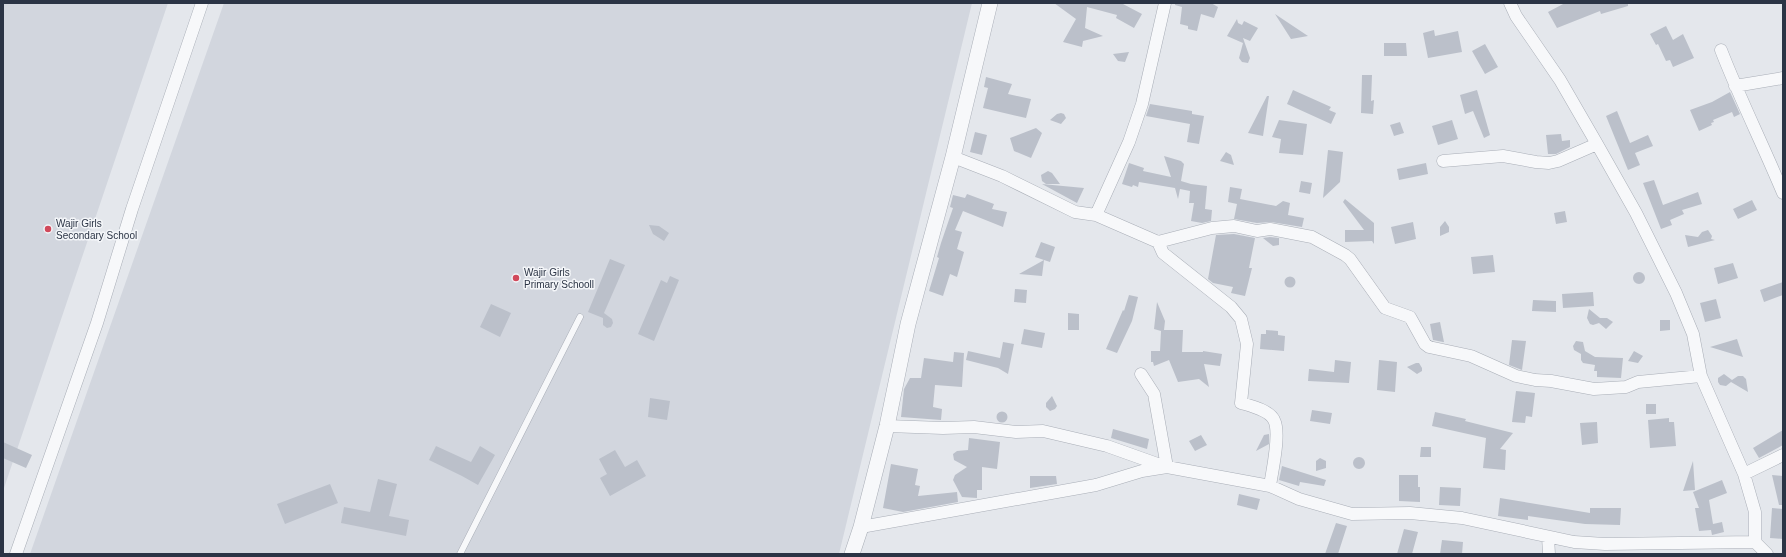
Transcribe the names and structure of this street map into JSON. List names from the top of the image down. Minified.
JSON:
{"places":["Wajir Girls Secondary School","Wajir Girls Primary Schooll"]}
